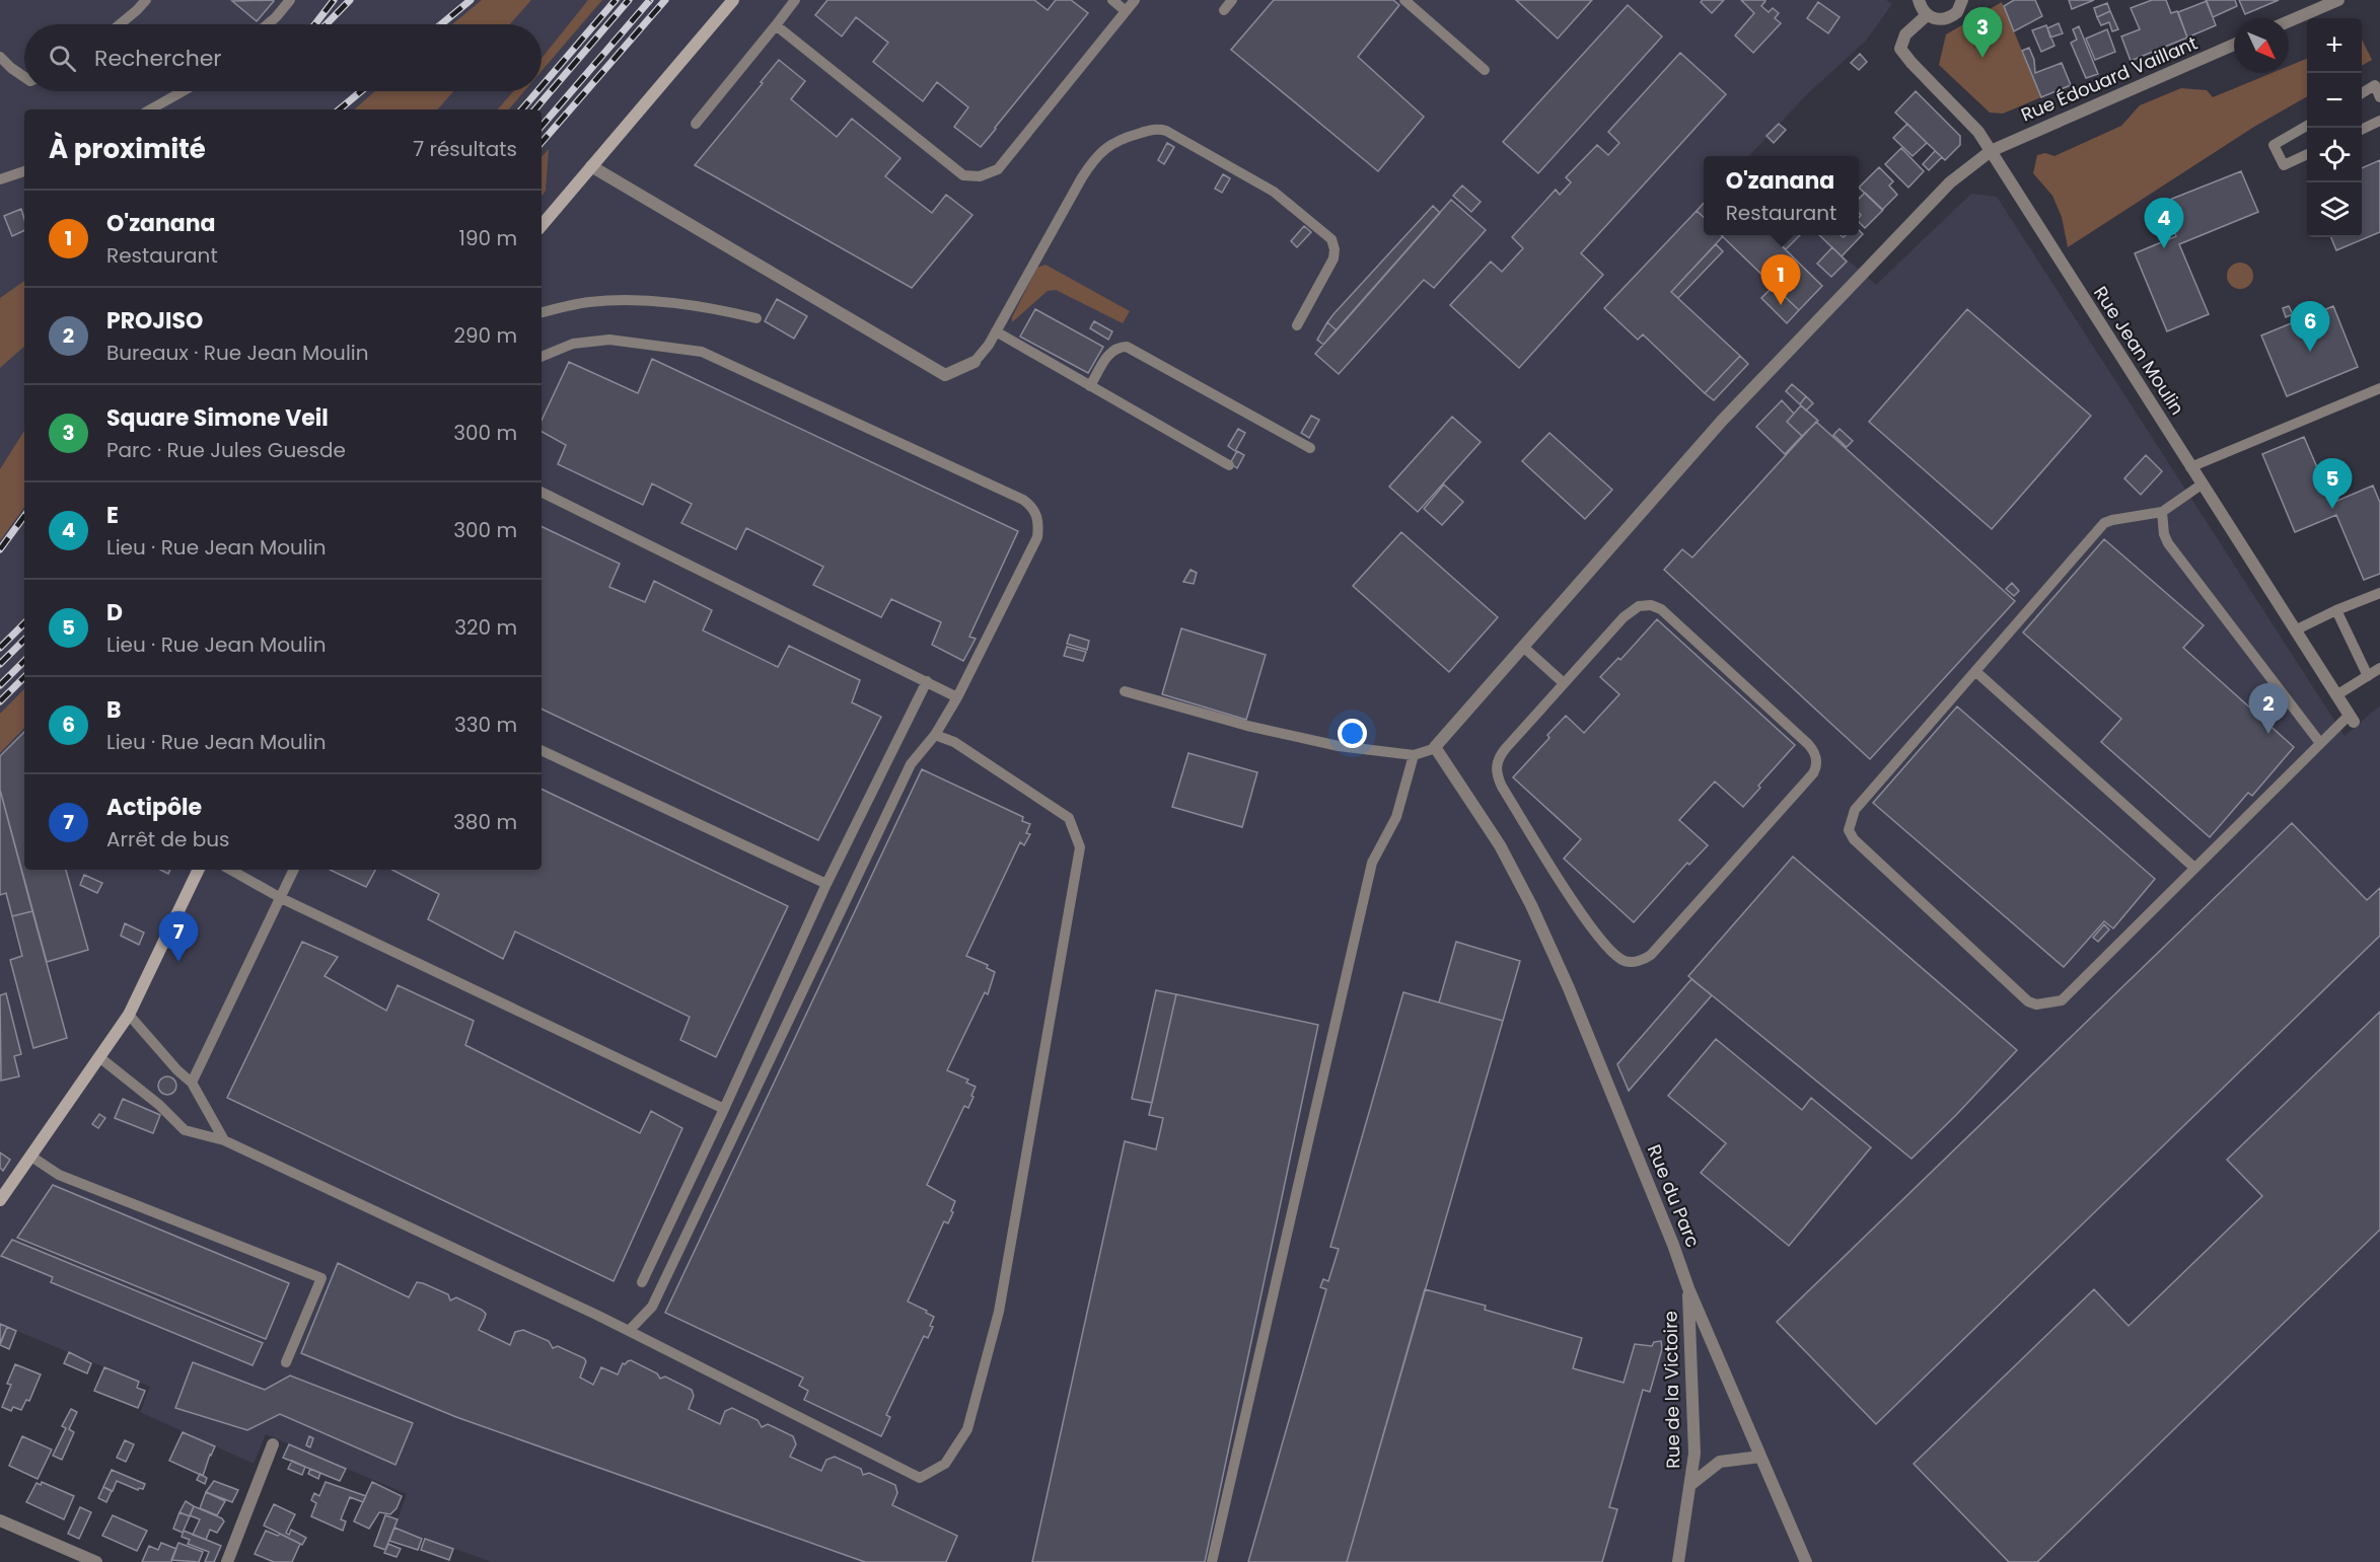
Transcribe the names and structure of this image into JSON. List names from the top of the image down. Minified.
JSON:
{"streets":{"street":["Rue Édouard Vaillant","Rue Jean Moulin","Rue du Parc","Rue de la Victoire"]},"crossings":[["Rue Édouard Vaillant","Rue Jean Moulin"],["Rue Édouard Vaillant","Rue du Parc"],["Rue du Parc","Rue de la Victoire"]],"north":"bottom right","page":{"pins":["3","4","1","6","5","2","7"],"map_buttons":["+","−"],"search":"Rechercher","heading":["À proximité","7 résultats"],"popup":["O'zanana","Restaurant"],"list":[{"mark":"1","name":"O'zanana","note":"Restaurant","value":"190 m"},{"mark":"2","name":"PROJISO","note":"Bureaux · Rue Jean Moulin","value":"290 m"},{"mark":"3","name":"Square Simone Veil","note":"Parc · Rue Jules Guesde","value":"300 m"},{"mark":"4","name":"E","note":"Lieu · Rue Jean Moulin","value":"300 m"},{"mark":"5","name":"D","note":"Lieu · Rue Jean Moulin","value":"320 m"},{"mark":"6","name":"B","note":"Lieu · Rue Jean Moulin","value":"330 m"},{"mark":"7","name":"Actipôle","note":"Arrêt de bus","value":"380 m"}]}}
